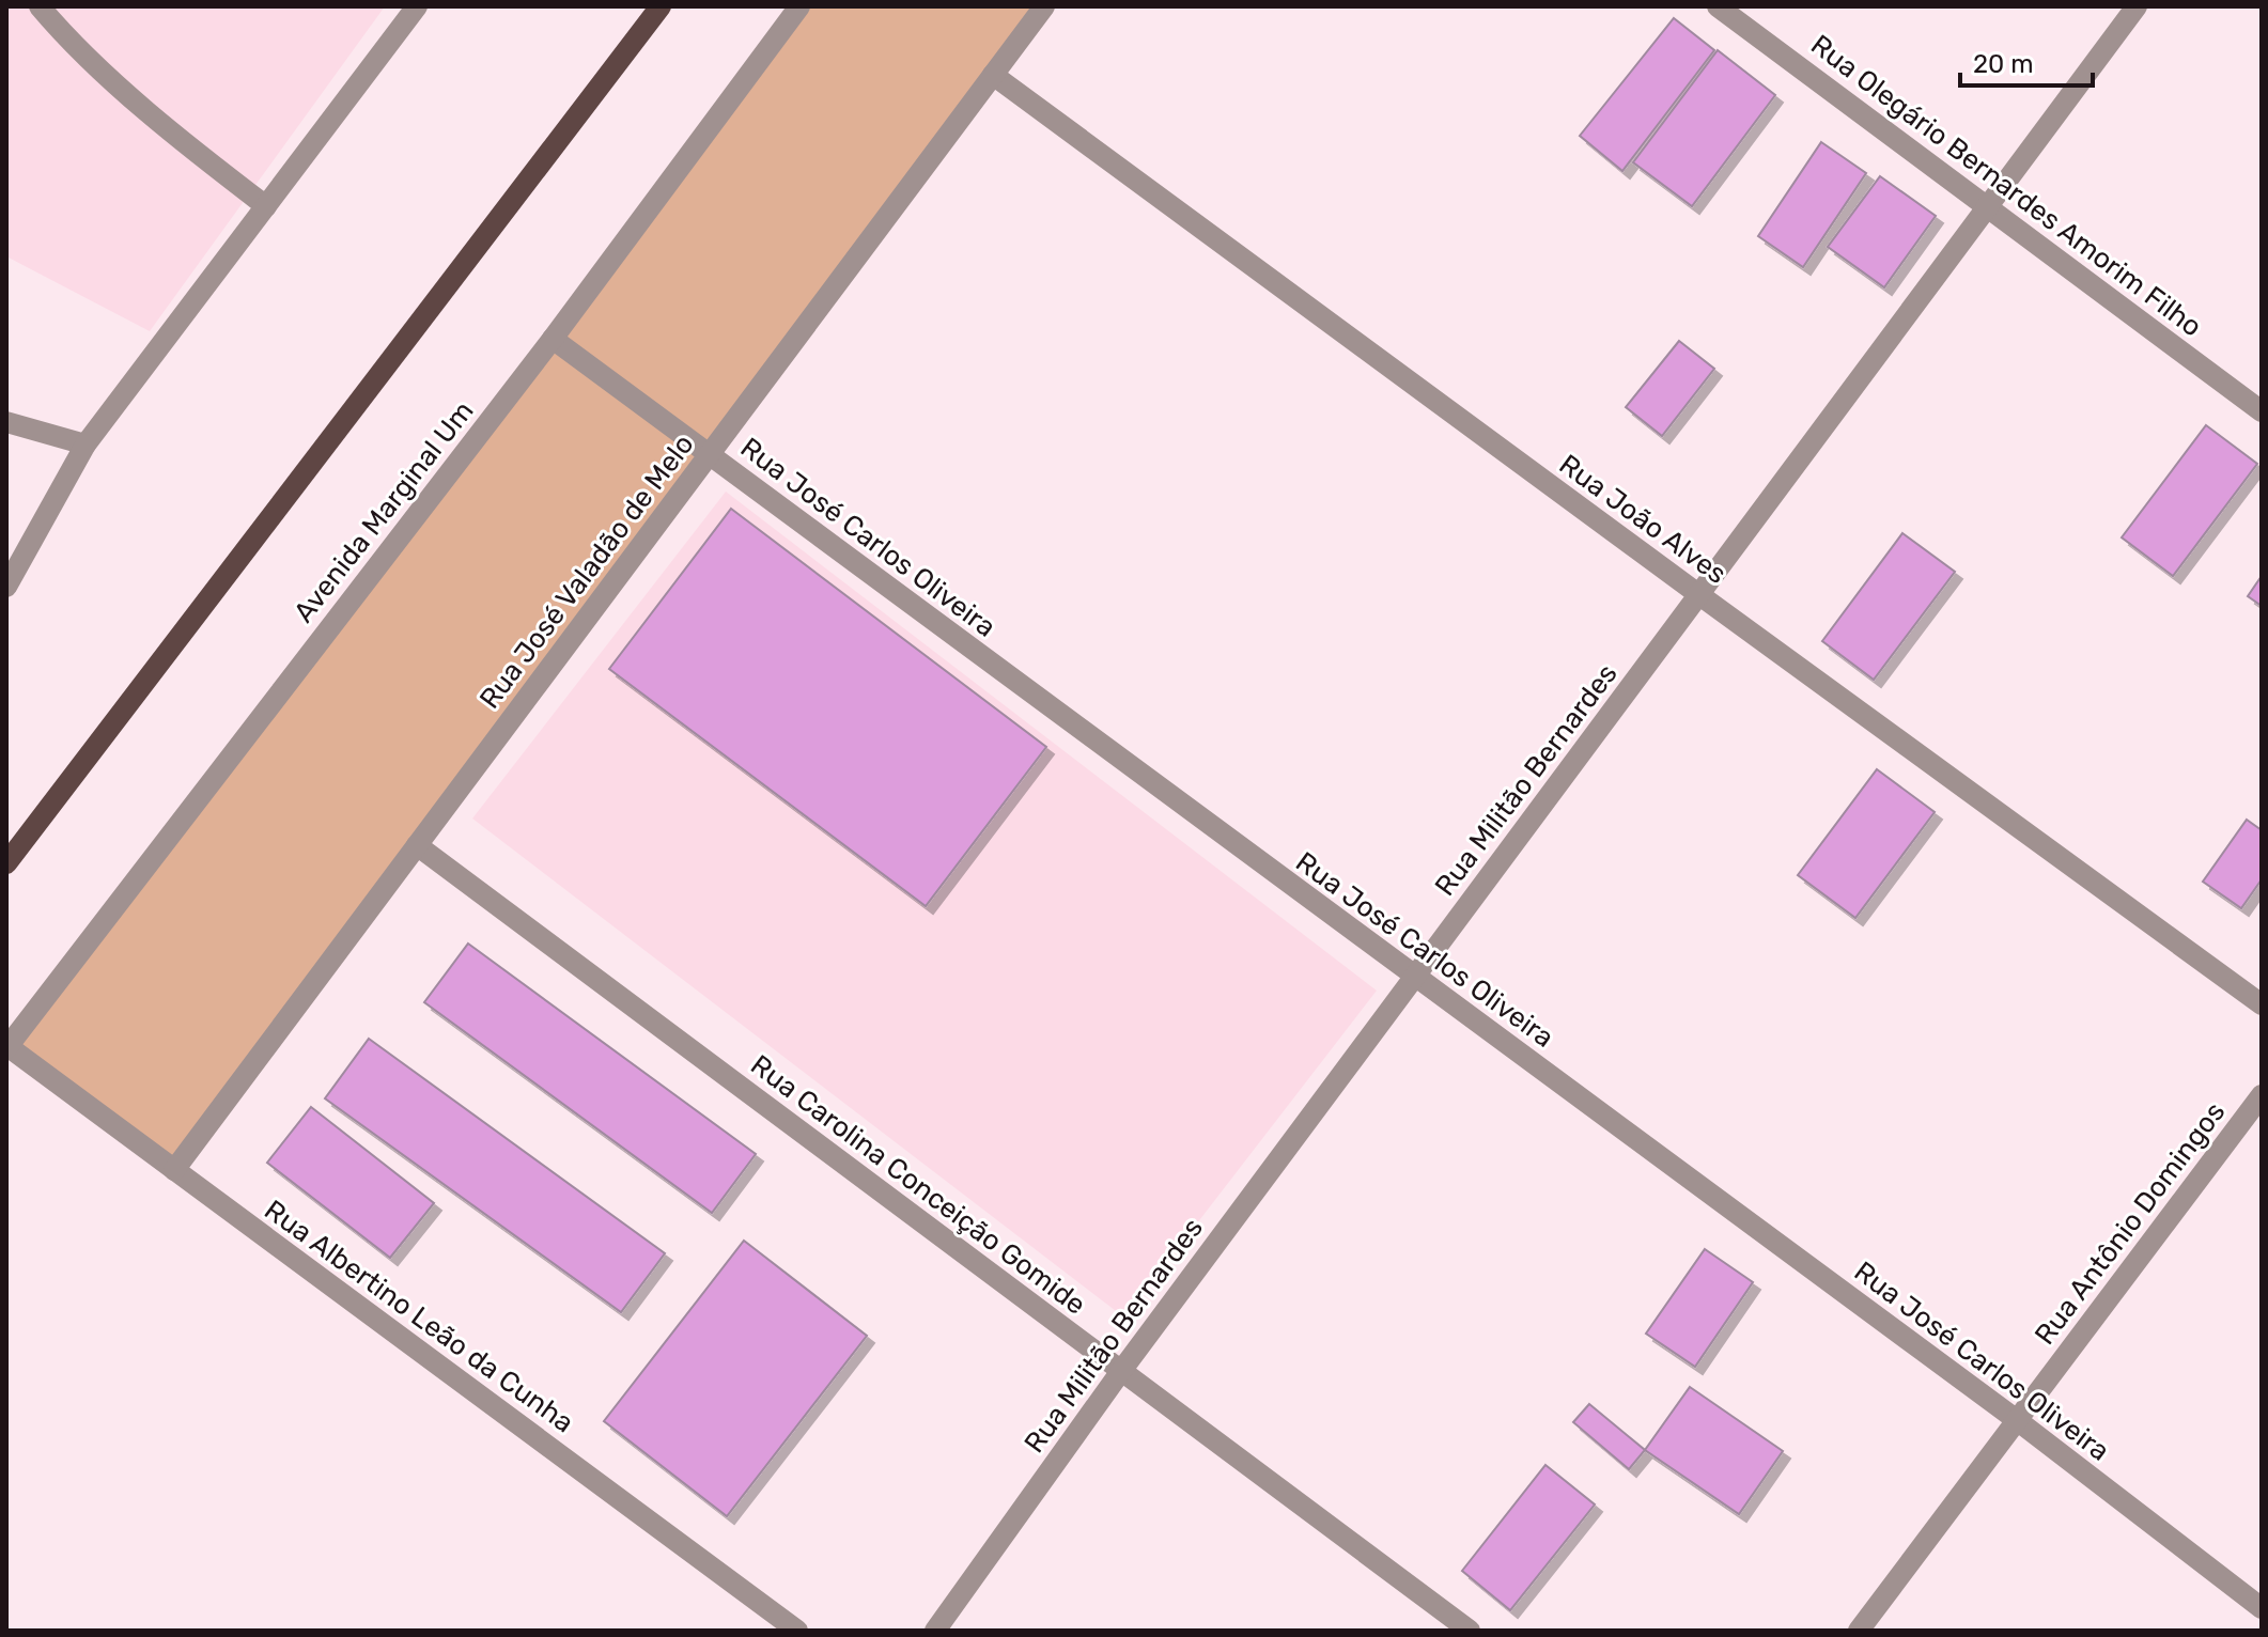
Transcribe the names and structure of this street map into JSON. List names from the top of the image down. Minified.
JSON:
{"streets":{"street":["Rua Olegário Bernardes Amorim Filho","Avenida Marginal Um","Rua João Alves","Rua José Carlos Oliveira","Rua José Valadão de Melo","Rua Militão Bernardes","Rua Carolina Conceição Gomide","Rua Antônio Domingos","Rua Albertino Leão da Cunha"]},"crossings":[["Rua Olegário Bernardes Amorim Filho","Rua Militão Bernardes"],["Avenida Marginal Um","Rua José Carlos Oliveira"],["Avenida Marginal Um","Rua Albertino Leão da Cunha"],["Rua João Alves","Rua José Valadão de Melo"],["Rua João Alves","Rua Militão Bernardes"],["Rua José Carlos Oliveira","Rua José Valadão de Melo"],["Rua José Carlos Oliveira","Rua Militão Bernardes"],["Rua José Carlos Oliveira","Rua Antônio Domingos"],["Rua José Valadão de Melo","Rua Carolina Conceição Gomide"],["Rua José Valadão de Melo","Rua Albertino Leão da Cunha"],["Rua Militão Bernardes","Rua Carolina Conceição Gomide"]],"scale_bar":"20 m"}
